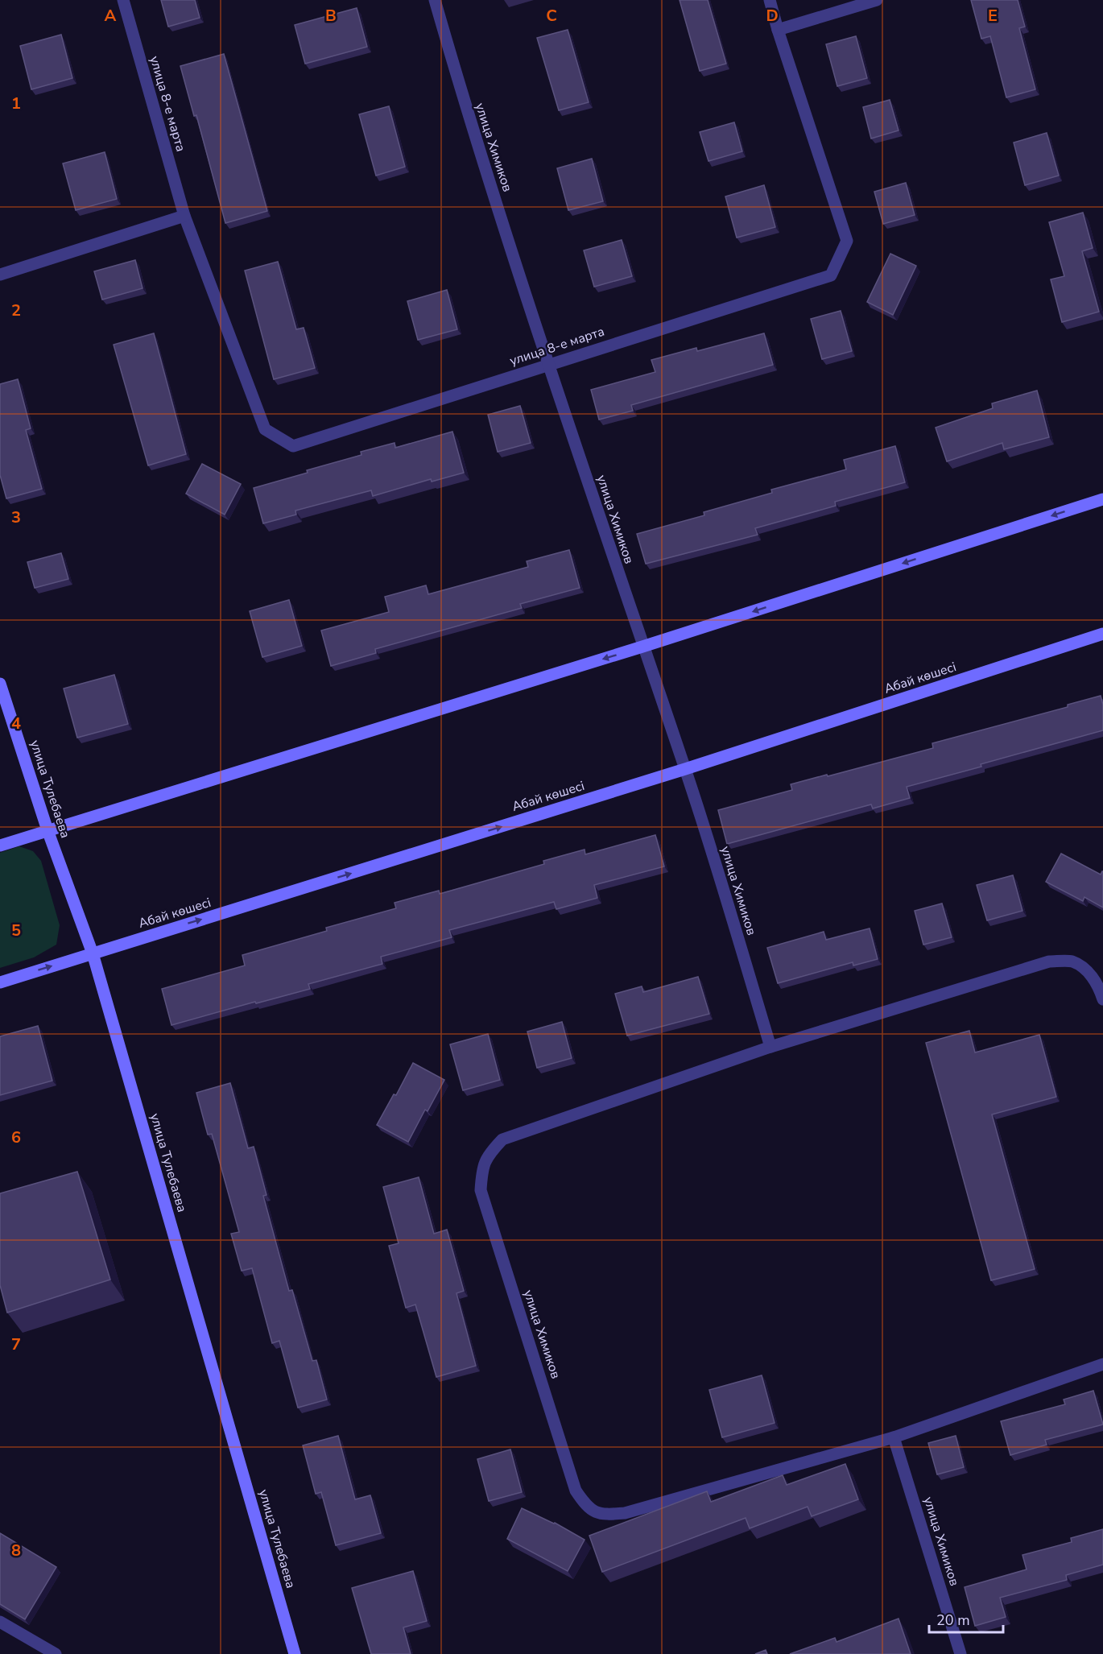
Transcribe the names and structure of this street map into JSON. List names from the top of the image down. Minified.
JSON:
{"streets":{"street":["улица 8-е марта","улица Химиков","Абай көшесі","улица Тулебаева"]},"crossings":[["улица 8-е марта","улица Химиков"],["улица Химиков","Абай көшесі"],["Абай көшесі","улица Тулебаева"]],"one_way":["Абай көшесі"],"scale_bar":"20 m","grid":{"columns":["A","B","C","D","E"],"rows":["1","2","3","4","5","6","7","8"]}}
